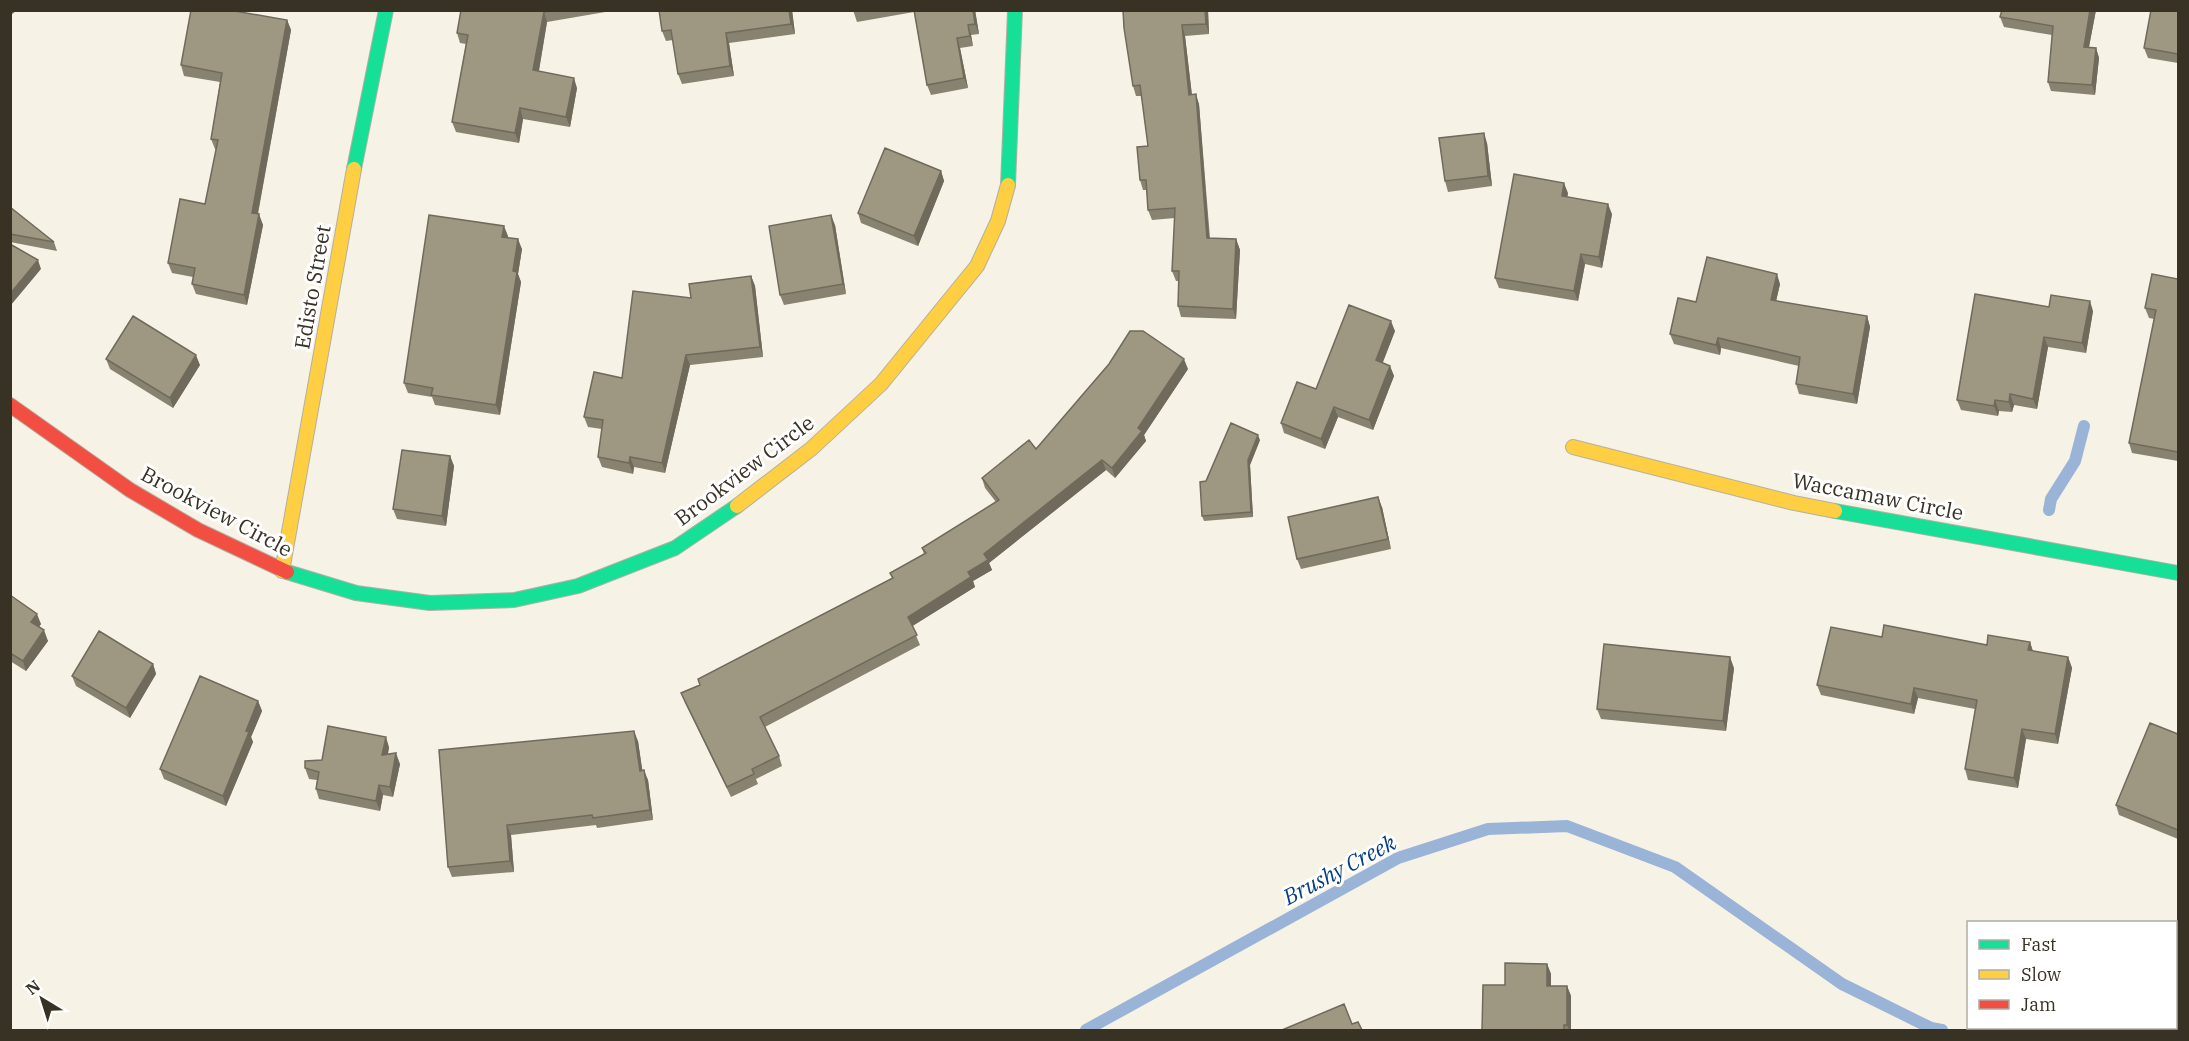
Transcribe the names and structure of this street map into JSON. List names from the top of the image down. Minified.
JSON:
{"streets":{"street":["Edisto Street","Brookview Circle","Waccamaw Circle"]},"crossings":[["Edisto Street","Brookview Circle"]],"water":["Brushy Creek"],"legend":["Fast","Slow","Jam"],"north":"top left"}
